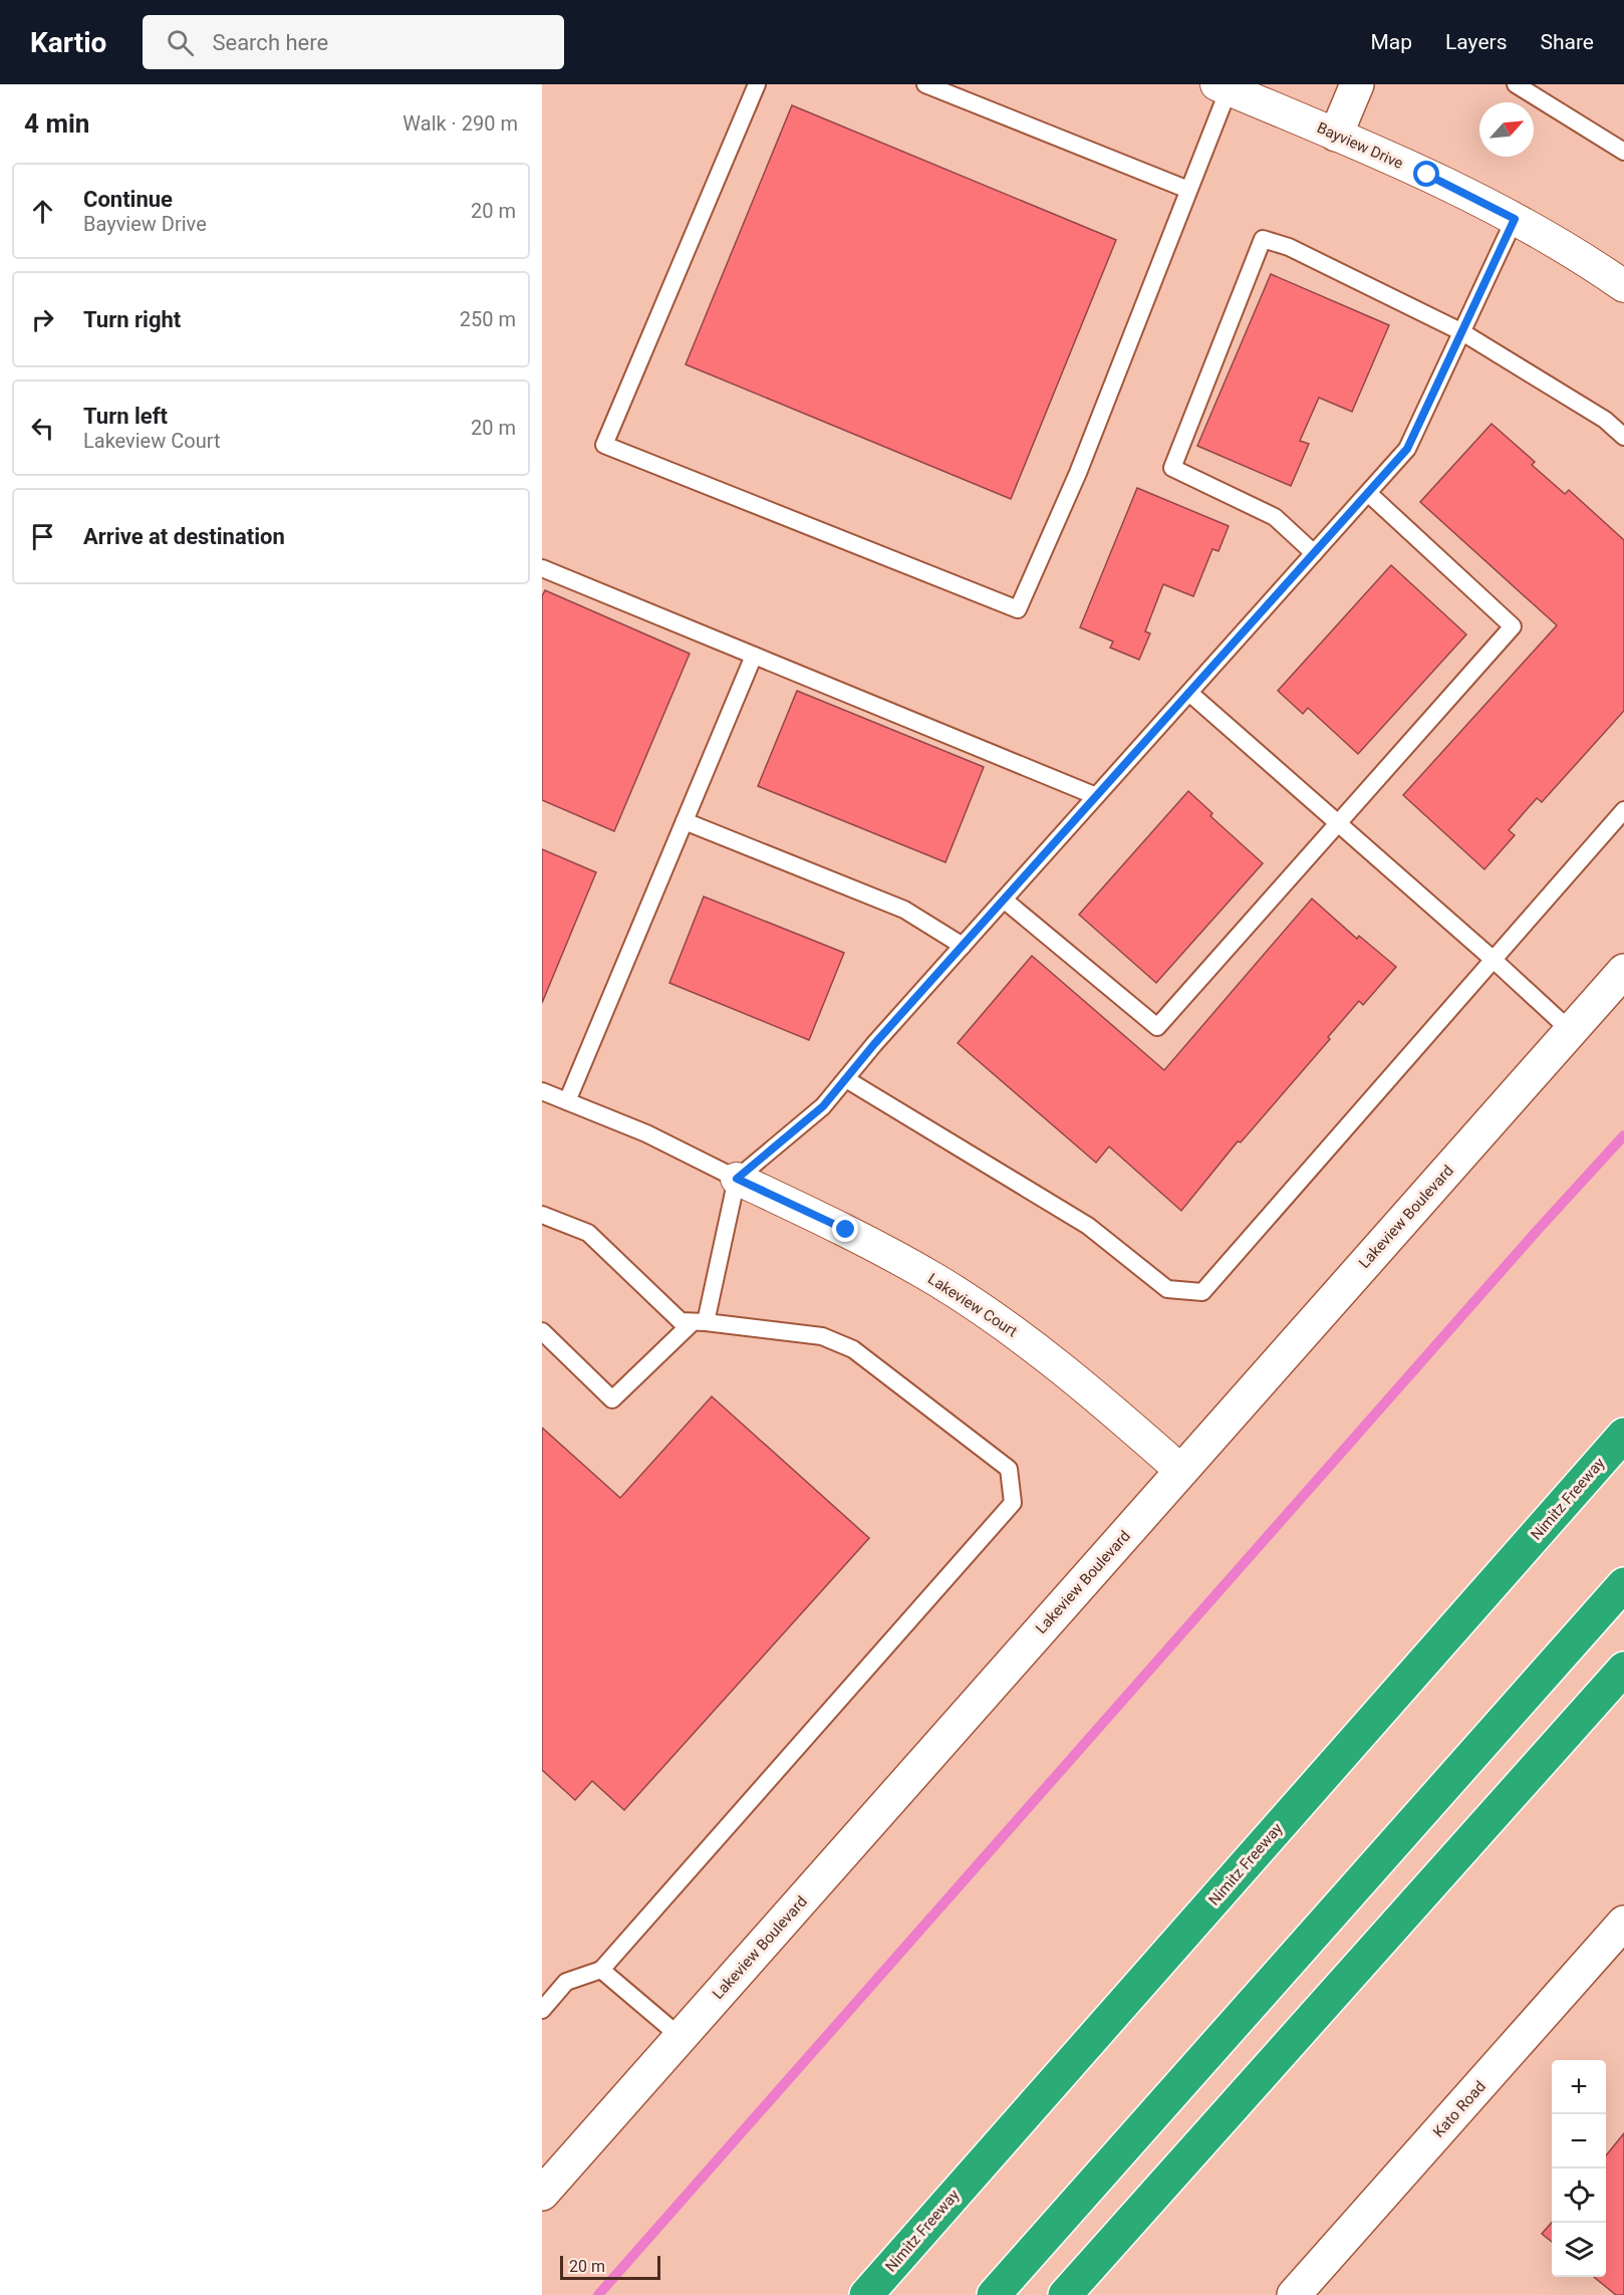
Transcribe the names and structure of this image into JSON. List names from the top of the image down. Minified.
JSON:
{"streets":{"highway":["Nimitz Freeway"],"street":["Bayview Drive","Lakeview Boulevard","Lakeview Court","Kato Road"]},"crossings":[["Lakeview Boulevard","Lakeview Court"]],"scale_bar":"20 m","north":"top right","page":{"header":"Kartio","search":"Search here","nav":["Map","Layers","Share"],"heading":["4 min","Walk · 290 m"],"list":[["Continue","Bayview Drive","20 m"],["Turn right","250 m"],["Turn left","Lakeview Court","20 m"],"Arrive at destination"],"map_buttons":["+","−"],"scale":"20 m"}}
